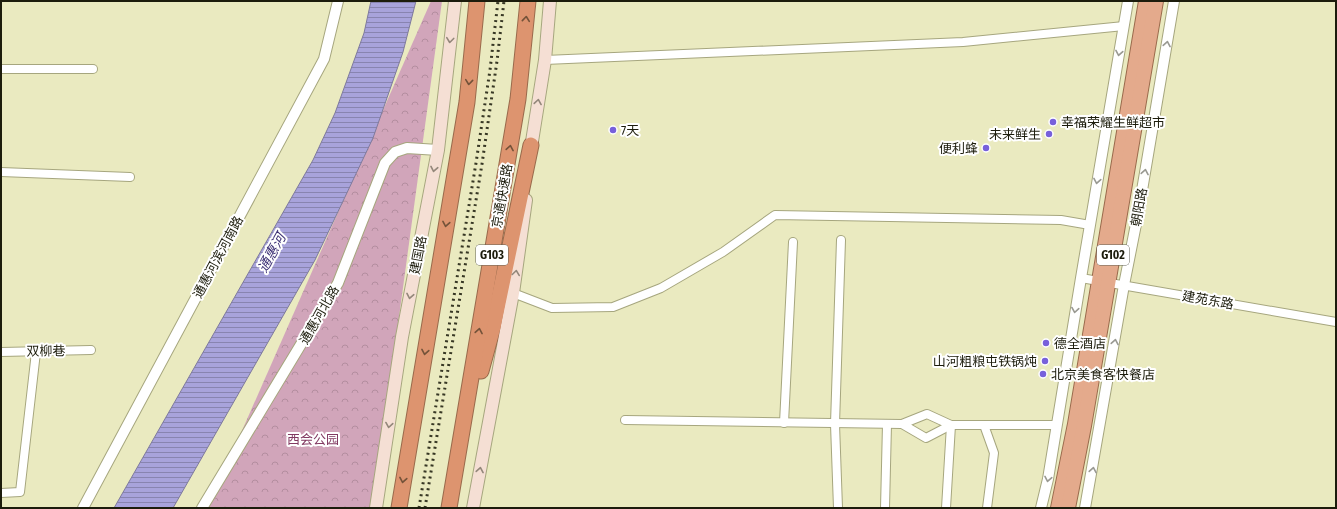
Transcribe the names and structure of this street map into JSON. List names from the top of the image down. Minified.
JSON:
{"streets":{"highway":["京通快速路","朝阳路","G103","G102"],"main road":["建国路"],"street":["通惠河滨河南路","建苑东路","通惠河北路","双柳巷"]},"crossings":[["朝阳路","建苑东路"],["建国路","通惠河北路"]],"water":["通惠河"],"parks":["西会公园"],"places":["幸福荣耀生鲜超市","7天","未来鲜生","便利蜂","德全酒店","山河粗粮屯铁锅炖","北京美食客快餐店"]}
